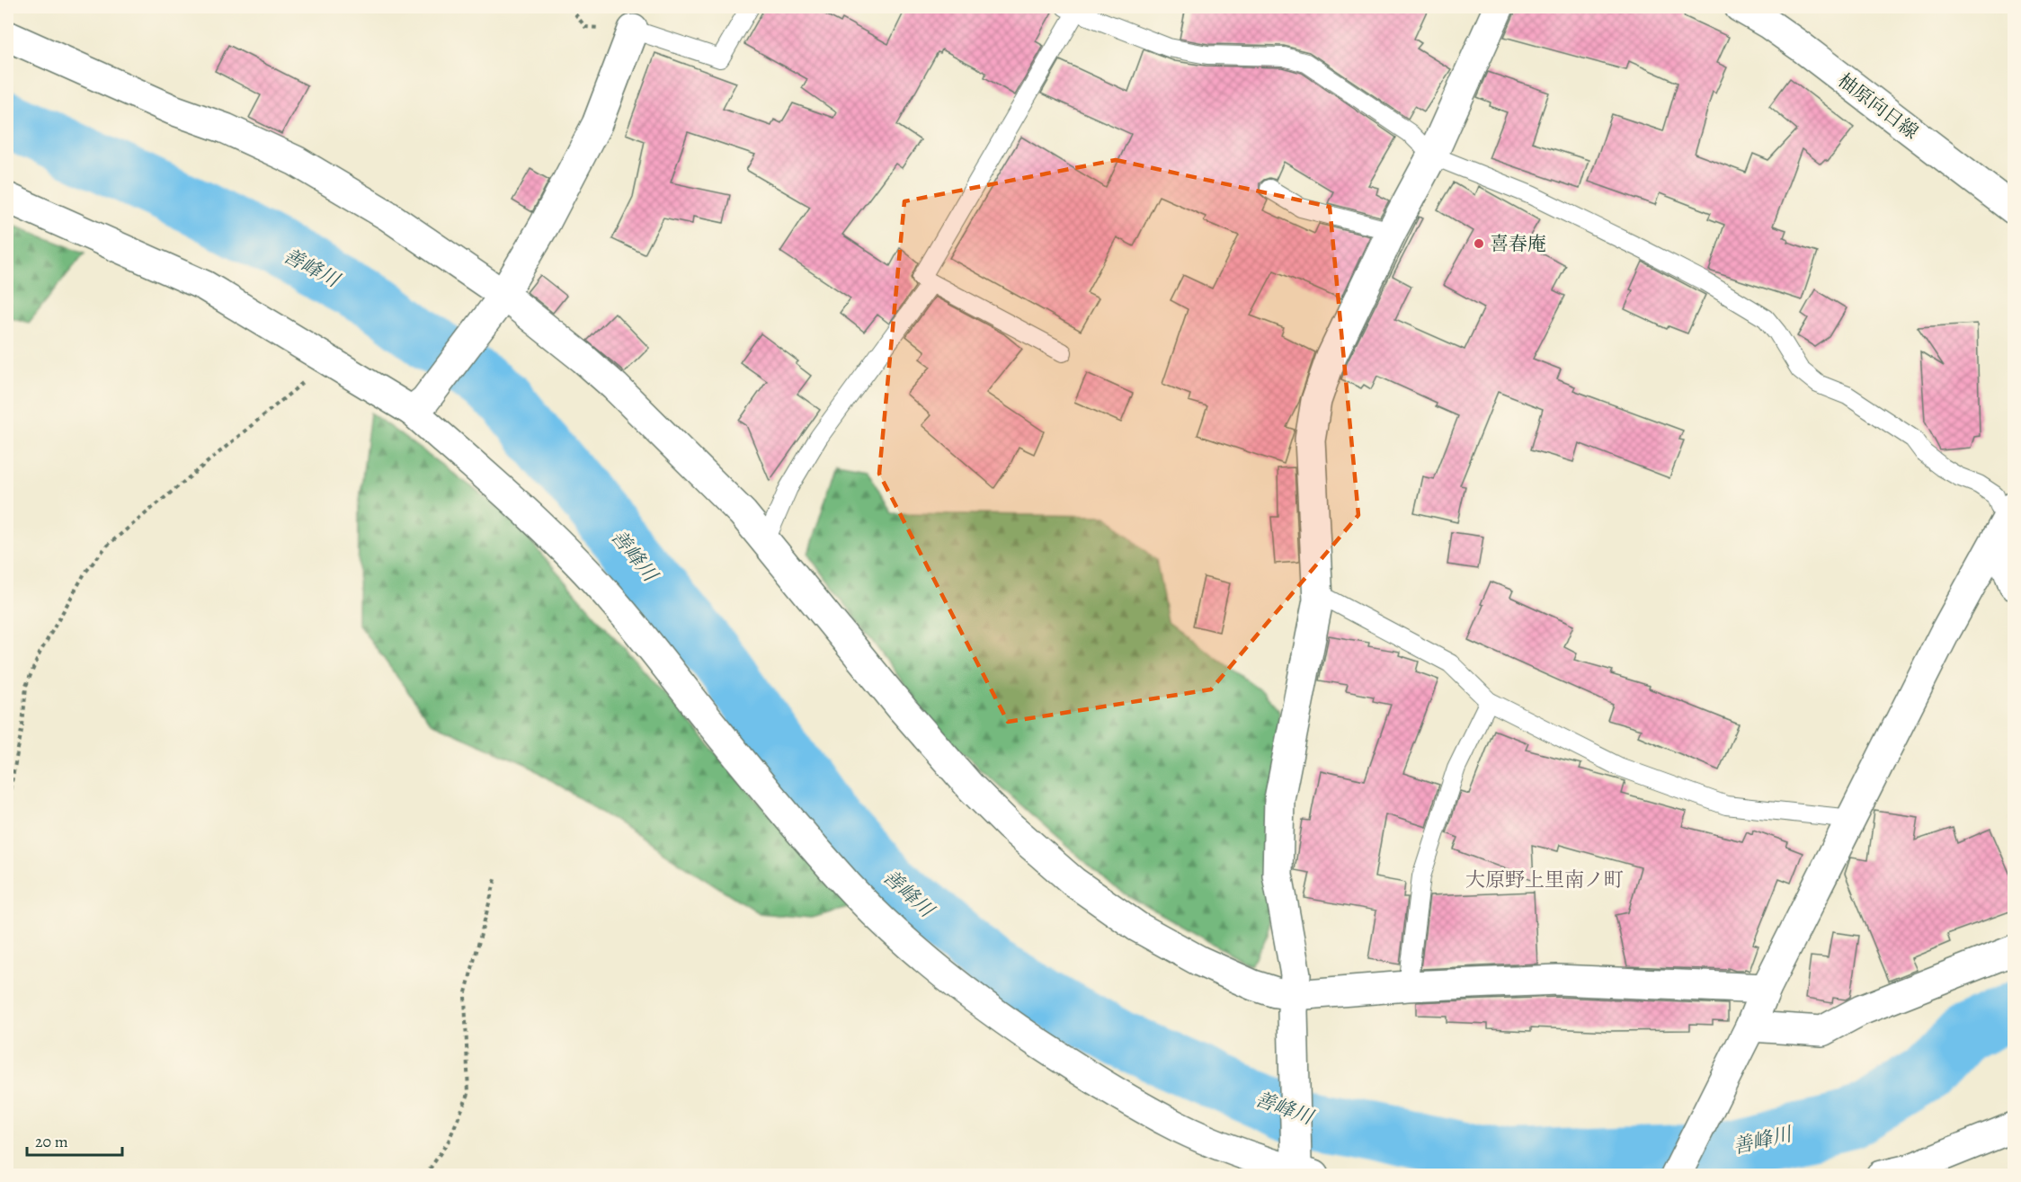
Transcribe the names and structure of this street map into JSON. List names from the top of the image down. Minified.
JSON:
{"streets":{"street":["柚原向日線"]},"districts":["大原野上里南ノ町"],"water":["善峰川"],"places":["喜春庵"],"scale_bar":"20 m"}
